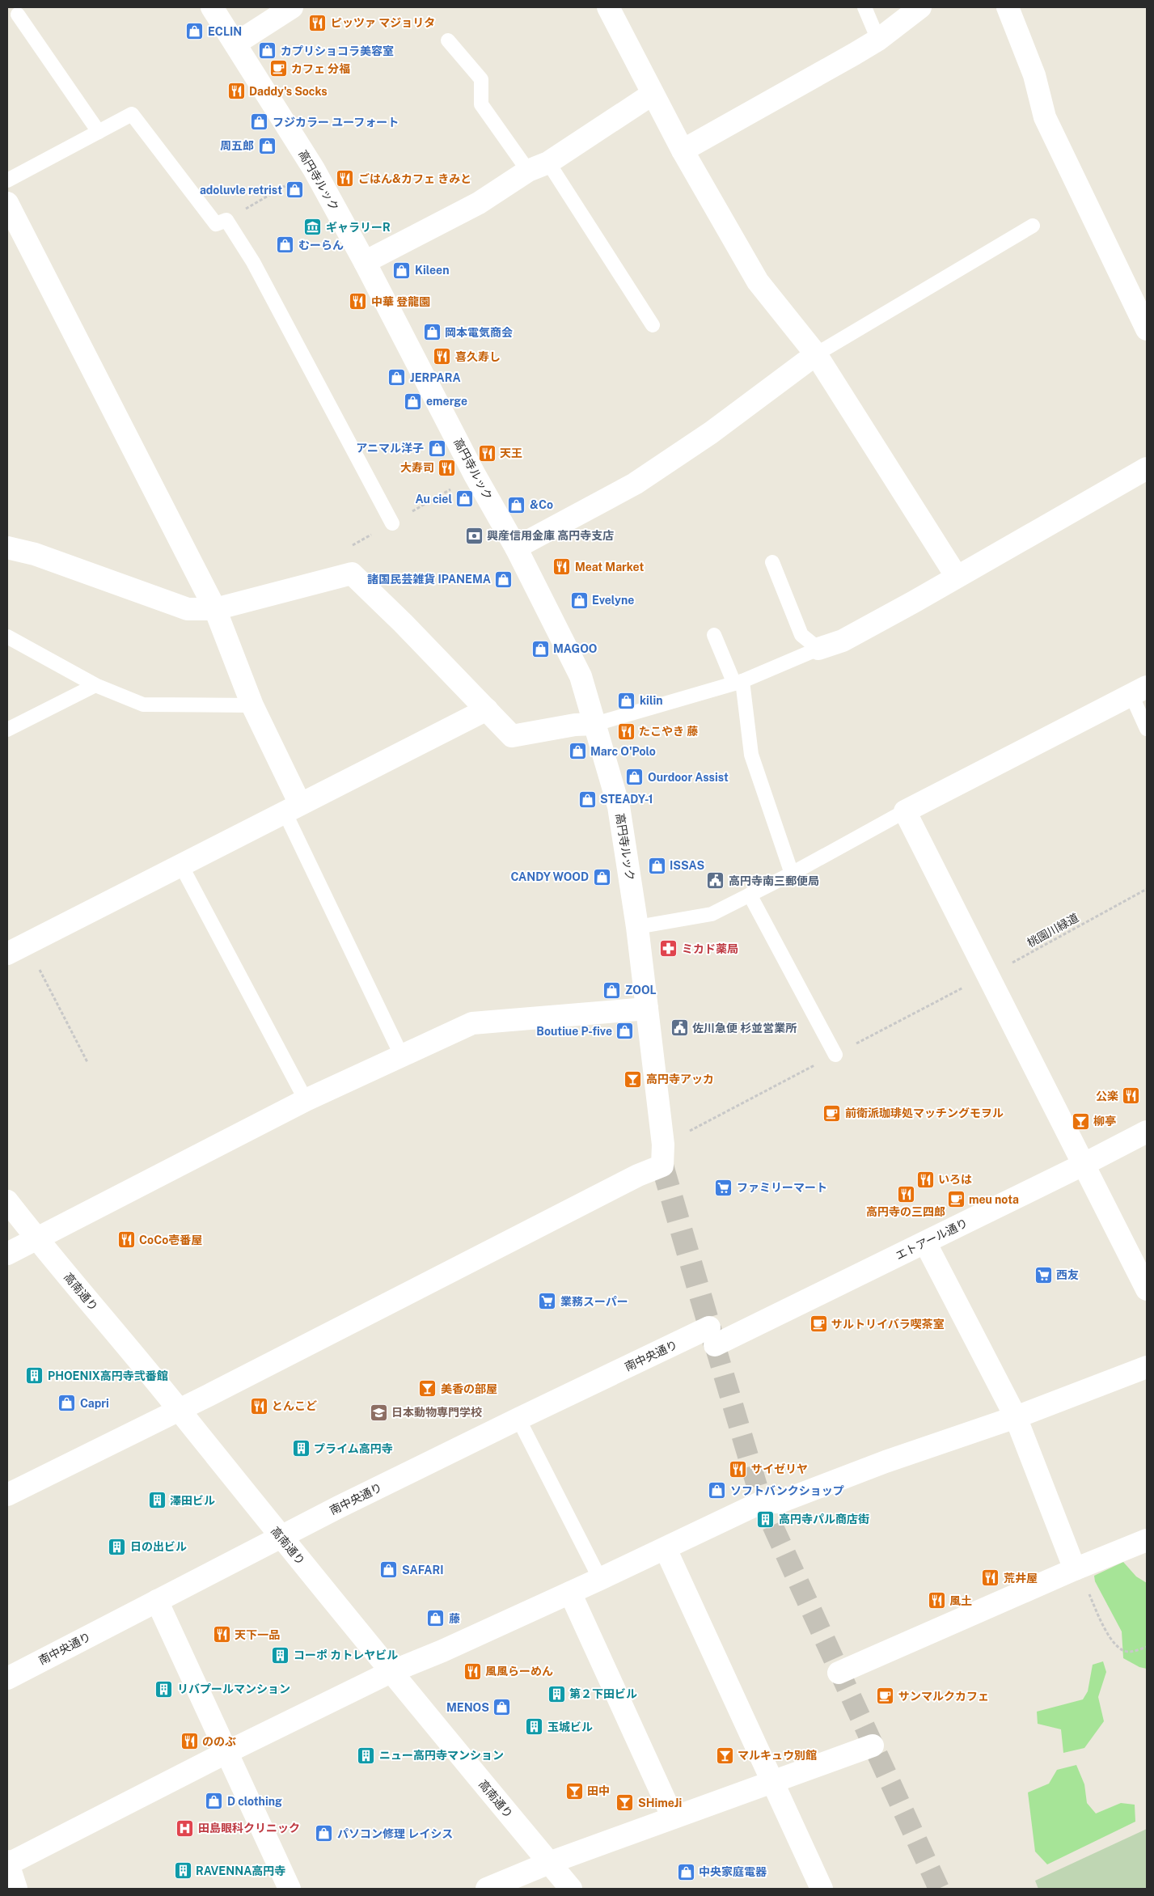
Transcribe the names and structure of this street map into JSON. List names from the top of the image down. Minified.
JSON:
{"streets":{"street":["高円寺ルック","エトアール通り","高南通り","南中央通り"],"path":["桃園川緑道"]},"crossings":[["高円寺ルック","高南通り"],["エトアール通り","南中央通り"],["高南通り","南中央通り"]],"places":{"restaurant":["ピッツァ マジョリタ","Daddy's Socks","ごはん&カフェ きみと","中華 登龍園","喜久寿し","天王","大寿司","Meat Market","たこやき 藤","公楽","いろは","高円寺の三四郎","CoCo壱番屋","とんこど","サイゼリヤ","荒井屋","風土","天下一品","風風らーめん","ののぶ"],"shop":["ECLIN","カプリショコラ美容室","フジカラー ユーフォート","周五郎","adoluvle retrist","むーらん","Kileen","岡本電気商会","JERPARA","emerge","アニマル洋子","Au ciel","&Co","諸国民芸雑貨 IPANEMA","Evelyne","MAGOO","kilin","Marc O'Polo","Ourdoor Assist","STEADY-1","ISSAS","CANDY WOOD","ZOOL","Boutiue P-five","Capri","ソフトバンクショップ","SAFARI","藤","MENOS","D clothing","パソコン修理 レイシス","中央家庭電器"],"cafe":["カフェ 分福","前衛派珈琲処マッチングモヲル","meu nota","サルトリイバラ喫茶室","サンマルクカフェ"],"museum":["ギャラリーR"],"bank":["興産信用金庫 高円寺支店"],"public building":["高円寺南三郵便局","佐川急便 杉並営業所"],"pharmacy":["ミカド薬局"],"bar":["高円寺アッカ","柳亭","美香の部屋","マルキュウ別館","田中","SHimeJi"],"supermarket":["ファミリーマート","西友","業務スーパー"],"building":["PHOENIX高円寺弐番館","プライム高円寺","澤田ビル","高円寺パル商店街","日の出ビル","コーポ カトレヤビル","リバプールマンション","第２下田ビル","玉城ビル","ニュー高円寺マンション","RAVENNA高円寺"],"school or university":["日本動物専門学校"],"hospital":["田島眼科クリニック"]}}
